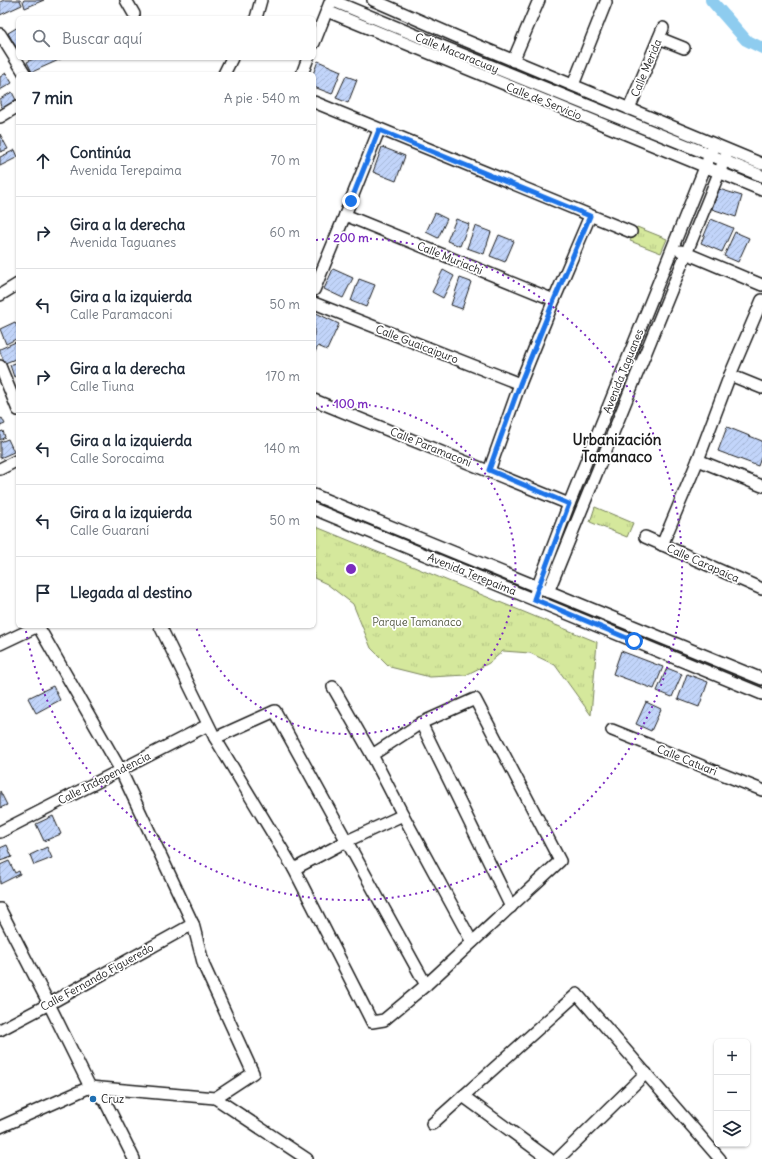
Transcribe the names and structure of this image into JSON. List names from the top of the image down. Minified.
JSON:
{"streets":{"street":["Calle Macaracuay","Calle Merida","Calle de Servicio","Calle Muriachi","Calle Guaicaipuro","Avenida Taguanes","Calle Paramaconi","Calle Carapaica","Avenida Terepaima","Calle Catuari","Calle Independencia","Calle Fernando Figueredo"]},"crossings":[["Calle Macaracuay","Calle Merida"],["Calle Macaracuay","Avenida Taguanes"],["Calle de Servicio","Avenida Taguanes"],["Avenida Taguanes","Calle Paramaconi"],["Avenida Taguanes","Avenida Terepaima"]],"districts":["Urbanización Tamanaco"],"parks":["Parque Tamanaco"],"places":["Cruz"],"page":{"search":"Buscar aquí","heading":["7 min","A pie · 540 m"],"list":[["Continúa","Avenida Terepaima","70 m"],["Gira a la derecha","Avenida Taguanes","60 m"],["Gira a la izquierda","Calle Paramaconi","50 m"],["Gira a la derecha","Calle Tiuna","170 m"],["Gira a la izquierda","Calle Sorocaima","140 m"],["Gira a la izquierda","Calle Guaraní","50 m"],"Llegada al destino"],"map_buttons":["+","−"]},"rings":["200 m","100 m"]}
